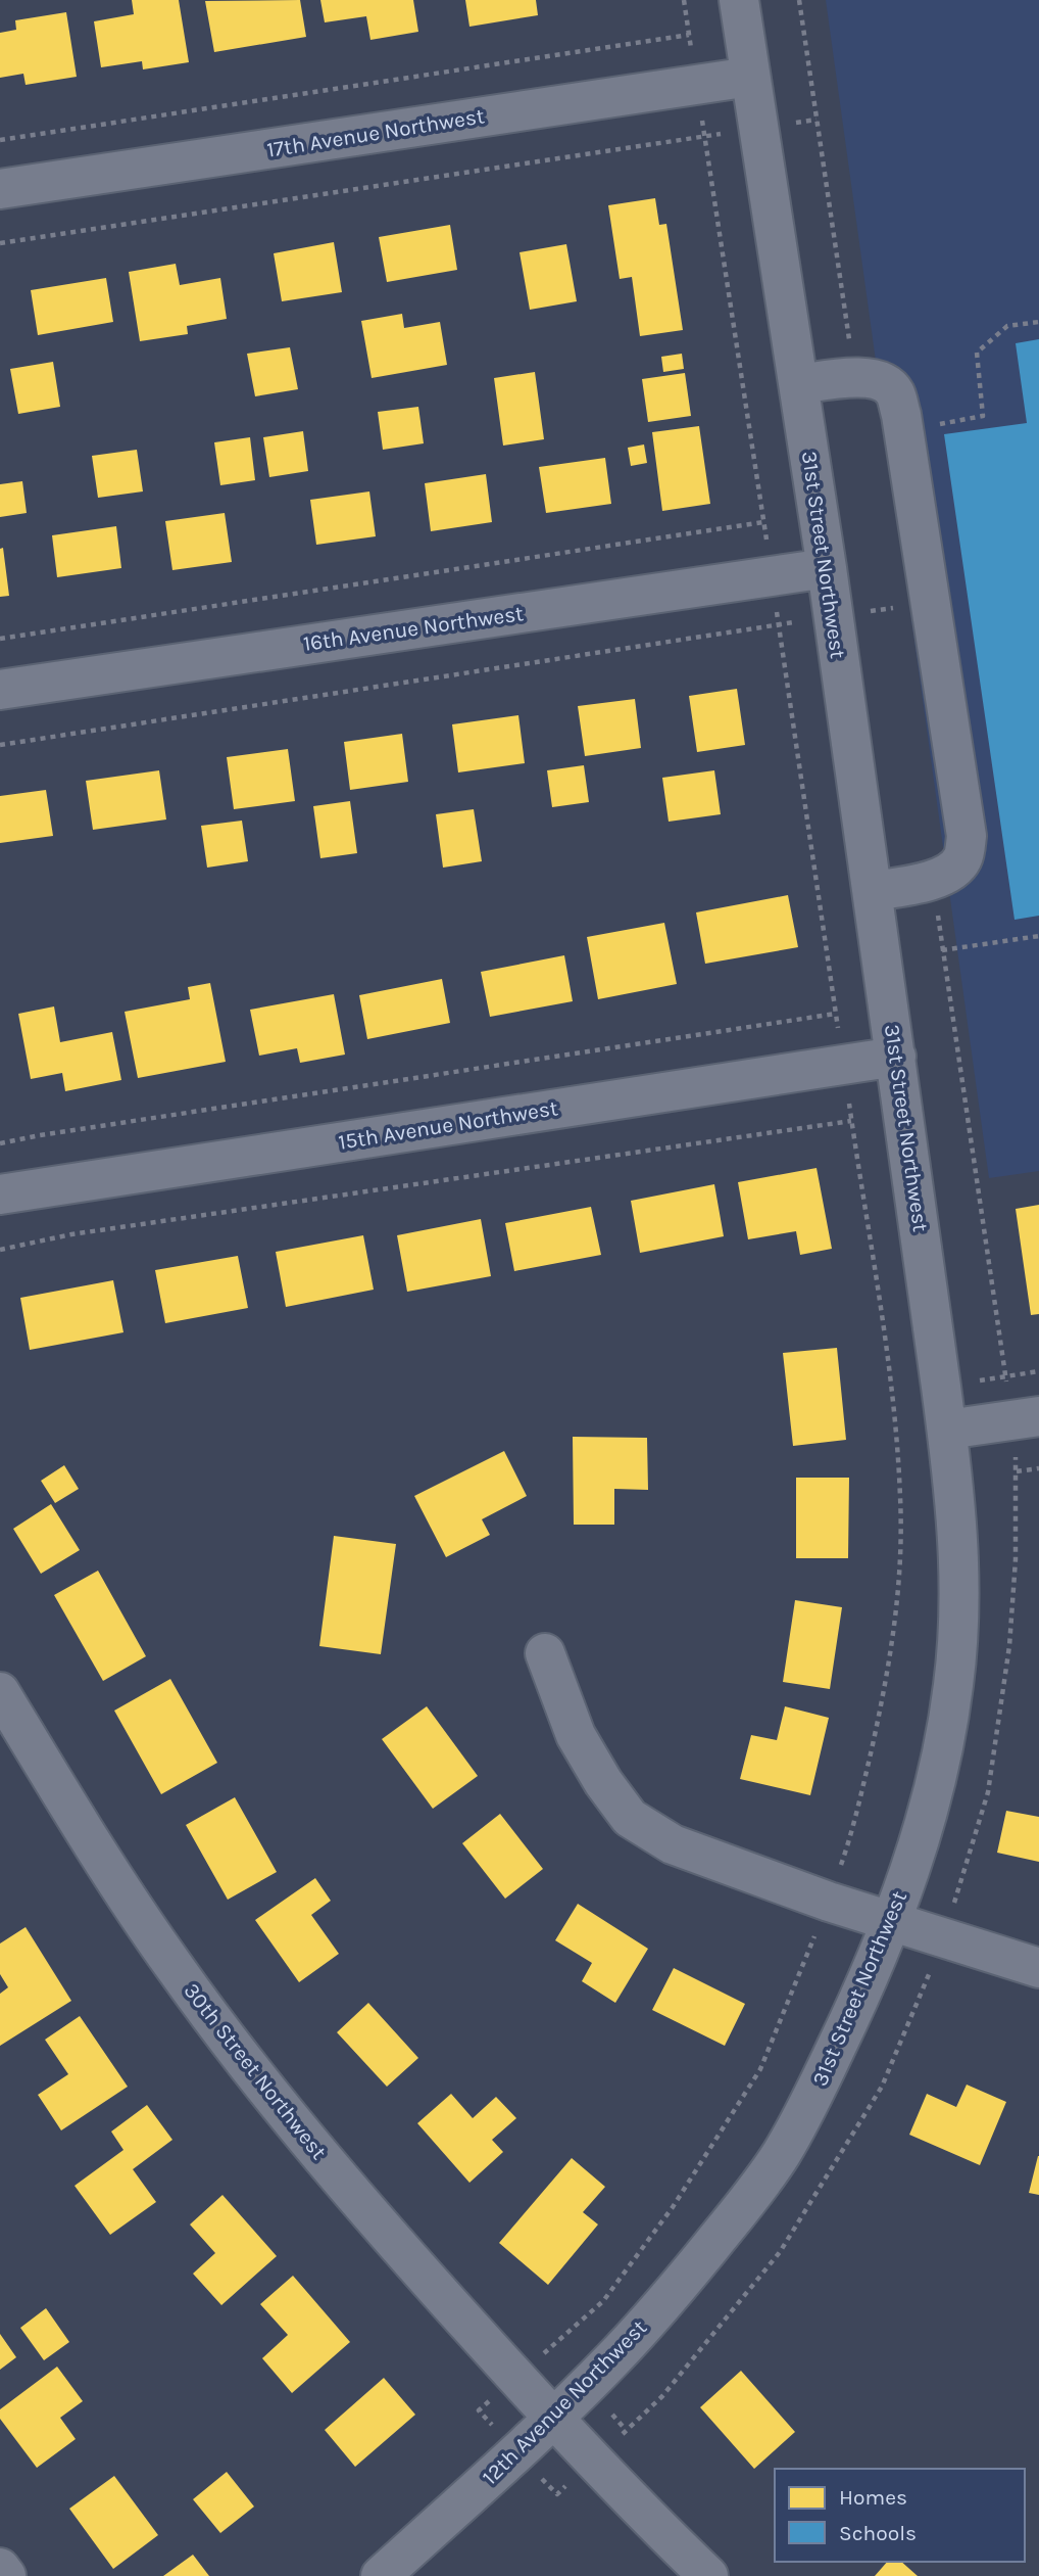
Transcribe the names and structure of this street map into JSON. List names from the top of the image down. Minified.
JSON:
{"streets":{"street":["17th Avenue Northwest","31st Street Northwest","16th Avenue Northwest","15th Avenue Northwest","30th Street Northwest","12th Avenue Northwest"]},"crossings":[["17th Avenue Northwest","31st Street Northwest"],["31st Street Northwest","16th Avenue Northwest"],["31st Street Northwest","15th Avenue Northwest"],["31st Street Northwest","12th Avenue Northwest"],["30th Street Northwest","12th Avenue Northwest"]],"legend":["Homes","Schools"]}
